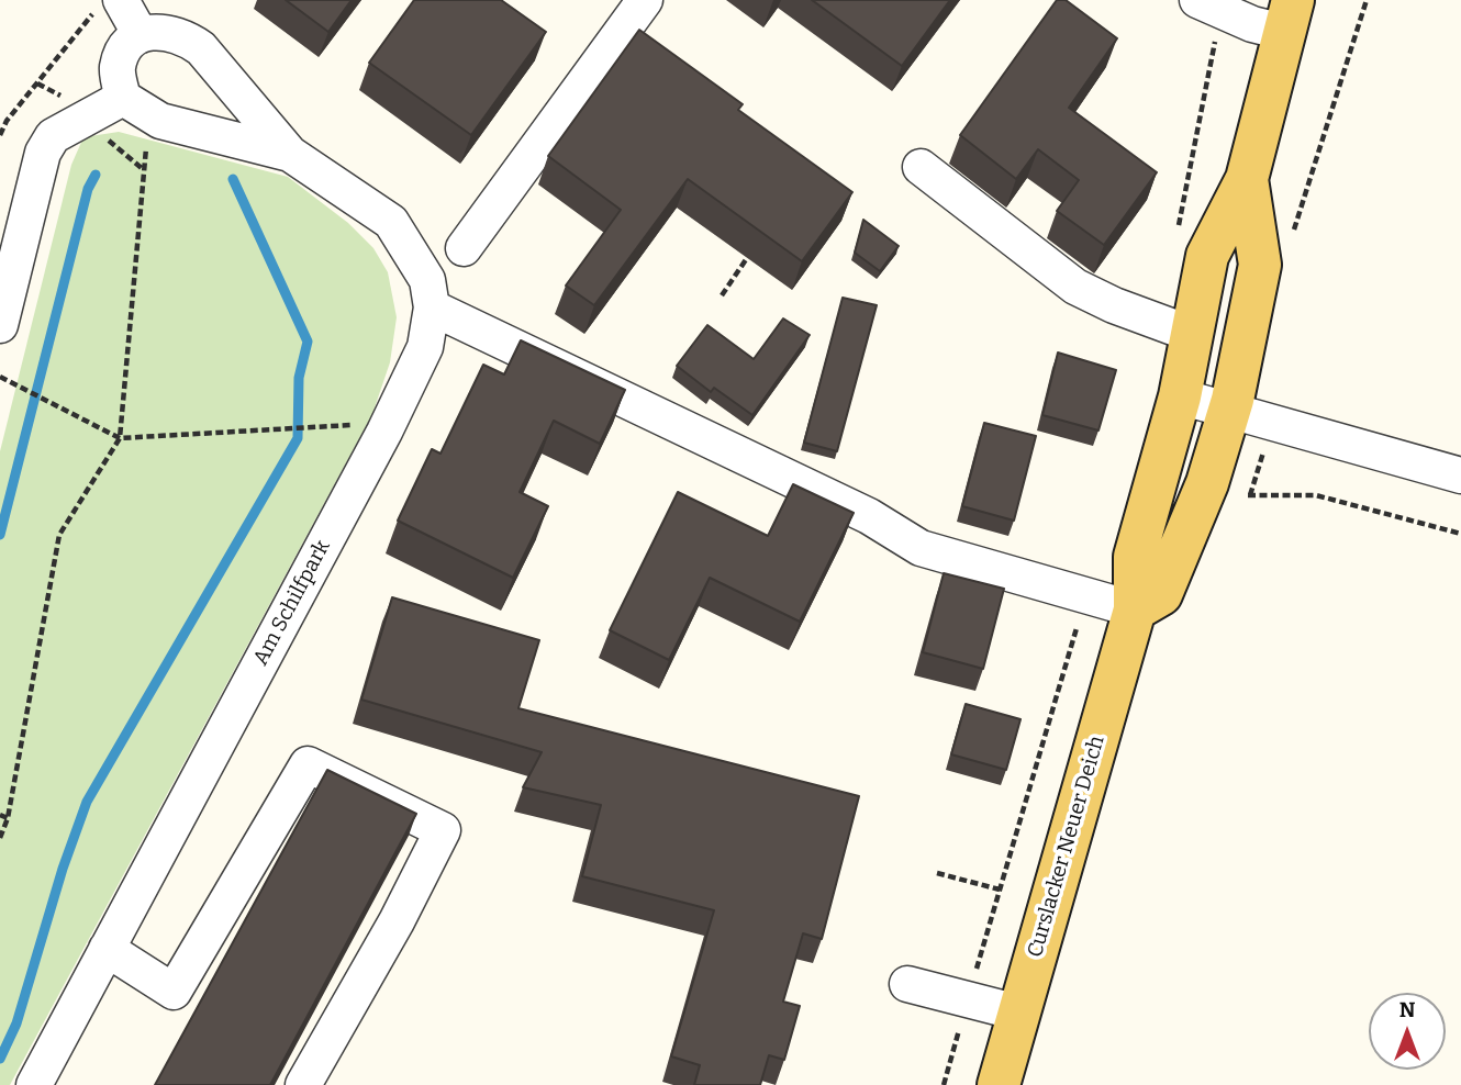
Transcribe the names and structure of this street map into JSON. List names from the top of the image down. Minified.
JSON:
{"streets":{"main road":["Curslacker Neuer Deich"],"street":["Am Schilfpark"]},"north":"top"}
